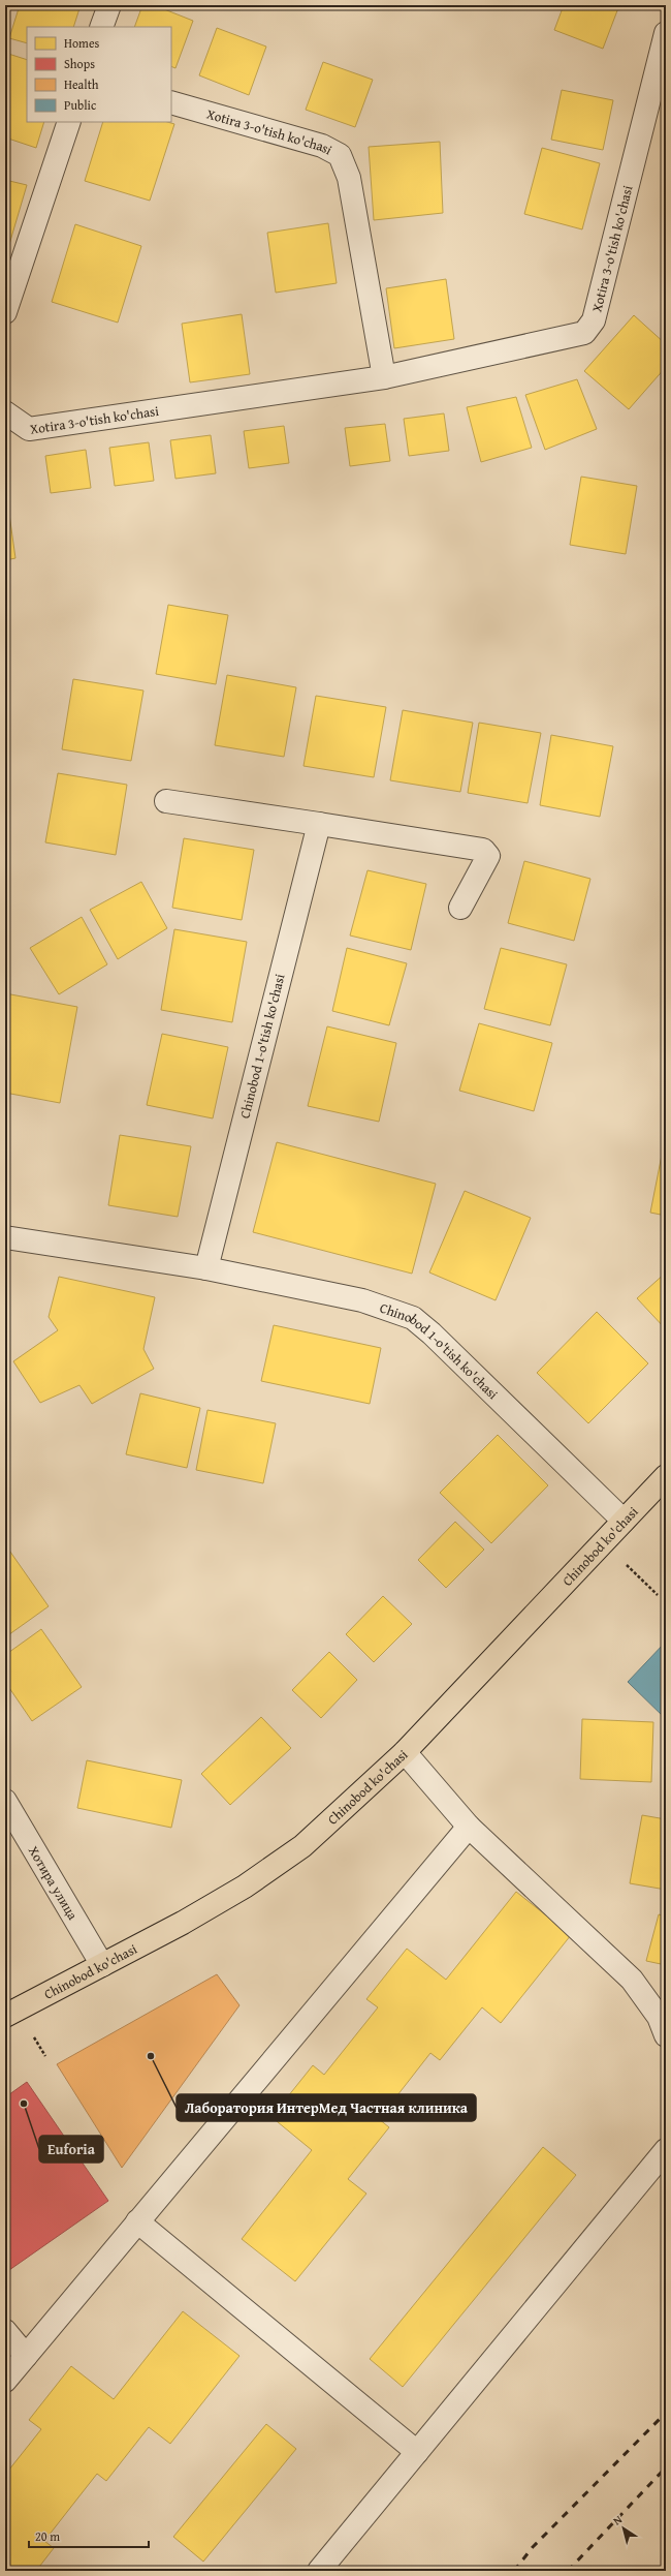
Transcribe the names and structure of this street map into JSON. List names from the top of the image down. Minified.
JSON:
{"streets":{"main road":["Chinobod ko'chasi"],"street":["Xotira 3-o'tish ko'chasi","Chinobod 1-o'tish ko'chasi","Хотира улица"]},"crossings":[["Chinobod 1-o'tish ko'chasi","Chinobod ko'chasi"],["Chinobod ko'chasi","Хотира улица"]],"places":["Лаборатория ИнтерМед Частная клиника","Euforia"],"legend":["Homes","Shops","Health","Public"],"scale_bar":"20 m","north":"top left"}
